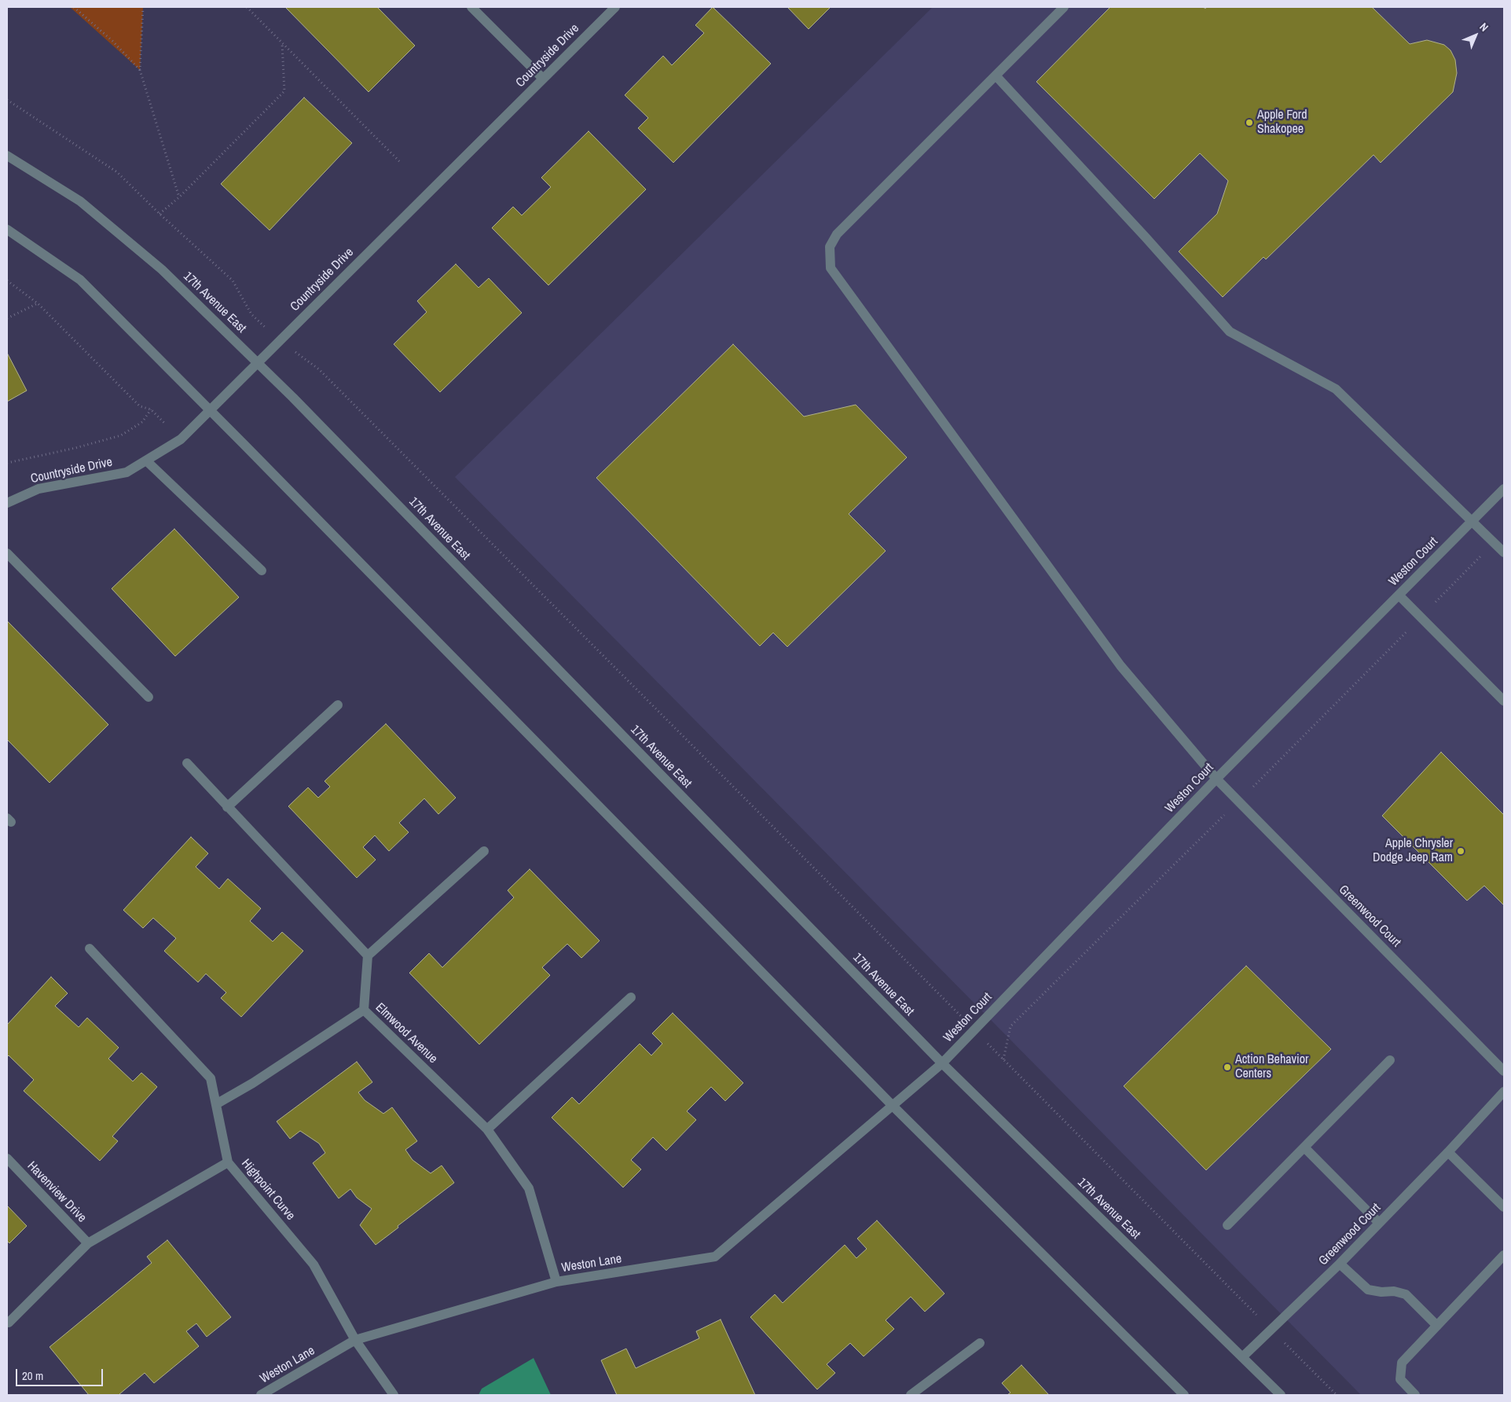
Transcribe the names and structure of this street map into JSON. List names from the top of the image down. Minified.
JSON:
{"streets":{"street":["Countryside Drive","17th Avenue East","Weston Court","Greenwood Court","Elmwood Avenue","Highpoint Curve","Havenview Drive","Weston Lane"]},"crossings":[["Countryside Drive","17th Avenue East"],["17th Avenue East","Weston Court"],["17th Avenue East","Greenwood Court"],["Weston Court","Greenwood Court"],["Weston Court","Weston Lane"],["Elmwood Avenue","Weston Lane"],["Highpoint Curve","Weston Lane"]],"places":["Apple Ford Shakopee","Apple Chrysler Dodge Jeep Ram","Action Behavior Centers"],"scale_bar":"20 m","north":"top right"}
